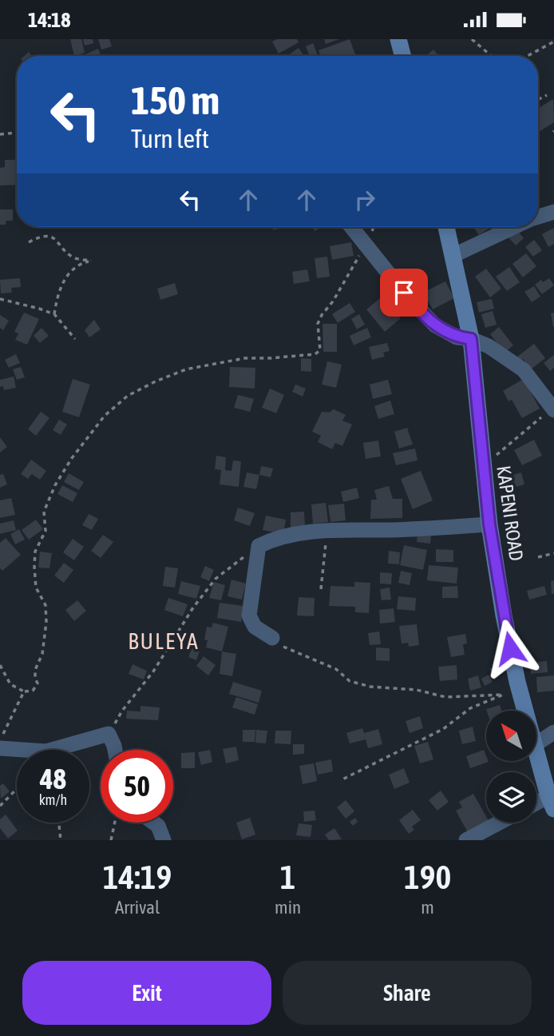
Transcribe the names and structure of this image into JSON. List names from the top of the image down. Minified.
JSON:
{"streets":{"main road":["KAPENI ROAD"]},"districts":["BULEYA"],"north":"top left","page":{"status":"14:18","turn":["150 m","Turn left"],"speed":"48 km/h","limit":"50","eta":["14:19","Arrival","1","min","190","m"],"buttons":["Exit","Share"]}}
